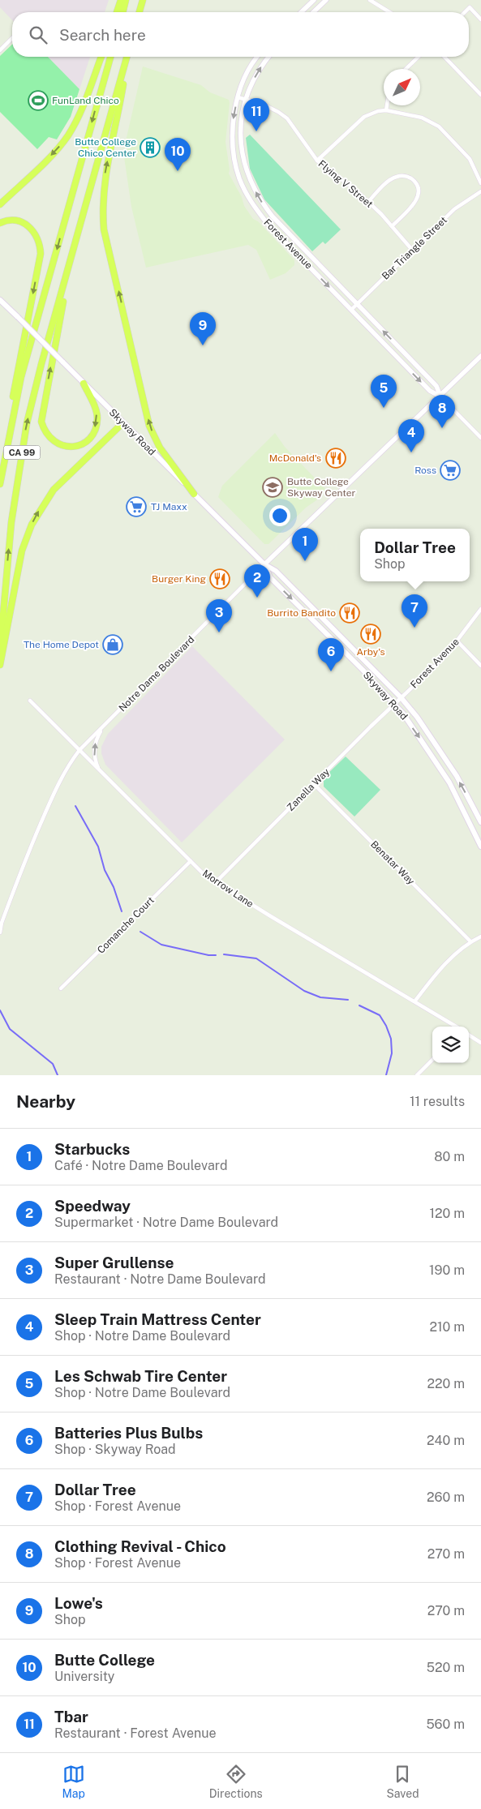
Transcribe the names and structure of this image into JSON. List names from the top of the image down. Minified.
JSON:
{"streets":{"highway":["CA 99"],"main road":["Skyway Road"],"street":["Flying V Street","Forest Avenue","Bar Triangle Street","Notre Dame Boulevard","Zanella Way","Benatar Way","Morrow Lane","Comanche Court"]},"crossings":[["Flying V Street","Forest Avenue"],["Flying V Street","Bar Triangle Street"],["Forest Avenue","Bar Triangle Street"],["Forest Avenue","Skyway Road"],["Forest Avenue","Notre Dame Boulevard"],["Forest Avenue","Zanella Way"],["Skyway Road","Notre Dame Boulevard"],["Skyway Road","Zanella Way"],["Notre Dame Boulevard","Morrow Lane"],["Zanella Way","Benatar Way"],["Zanella Way","Morrow Lane"],["Morrow Lane","Comanche Court"]],"places":{"sports":["FunLand Chico"],"building":["Butte College Chico Center"],"restaurant":["McDonald's","Burger King","Burrito Bandito","Arby's"],"supermarket":["Ross","TJ Maxx"],"school or university":["Butte College Skyway Center"],"shop":["The Home Depot"]},"north":"top right","page":{"search":"Search here","pins":["11","10","9","5","8","4","1","2","7","3","6"],"popup":["Dollar Tree","Shop"],"heading":["Nearby","11 results"],"list":[{"mark":"1","name":"Starbucks","note":"Café · Notre Dame Boulevard","value":"80 m"},{"mark":"2","name":"Speedway","note":"Supermarket · Notre Dame Boulevard","value":"120 m"},{"mark":"3","name":"Super Grullense","note":"Restaurant · Notre Dame Boulevard","value":"190 m"},{"mark":"4","name":"Sleep Train Mattress Center","note":"Shop · Notre Dame Boulevard","value":"210 m"},{"mark":"5","name":"Les Schwab Tire Center","note":"Shop · Notre Dame Boulevard","value":"220 m"},{"mark":"6","name":"Batteries Plus Bulbs","note":"Shop · Skyway Road","value":"240 m"},{"mark":"7","name":"Dollar Tree","note":"Shop · Forest Avenue","value":"260 m"},{"mark":"8","name":"Clothing Revival - Chico","note":"Shop · Forest Avenue","value":"270 m"},{"mark":"9","name":"Lowe's","note":"Shop","value":"270 m"},{"mark":"10","name":"Butte College","note":"University","value":"520 m"},{"mark":"11","name":"Tbar","note":"Restaurant · Forest Avenue","value":"560 m"}],"nav":["Map","Directions","Saved"]}}
